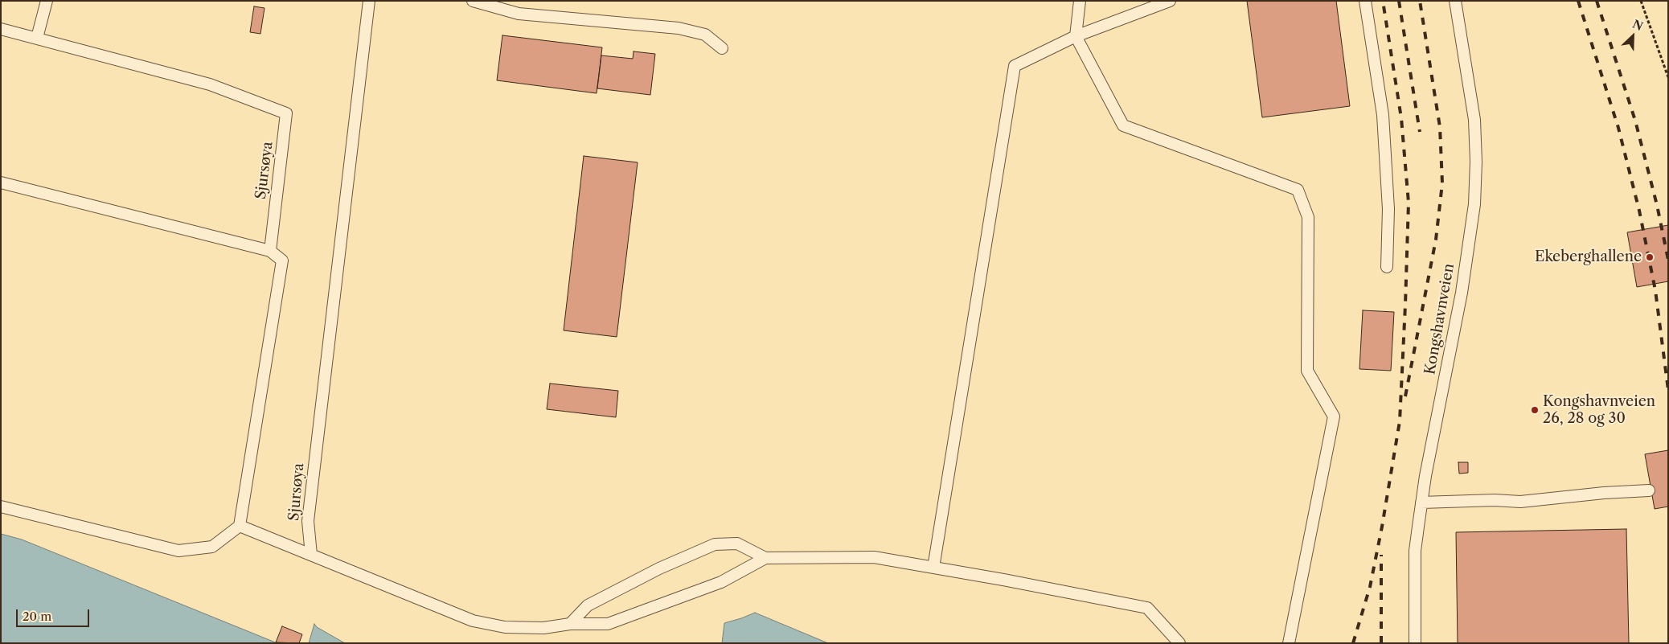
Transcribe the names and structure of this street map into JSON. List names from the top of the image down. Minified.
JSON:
{"streets":{"lane":["Sjursøya","Kongshavnveien"]},"places":["Ekeberghallene","Kongshavnveien 26, 28 og 30"],"scale_bar":"20 m","north":"top right"}
